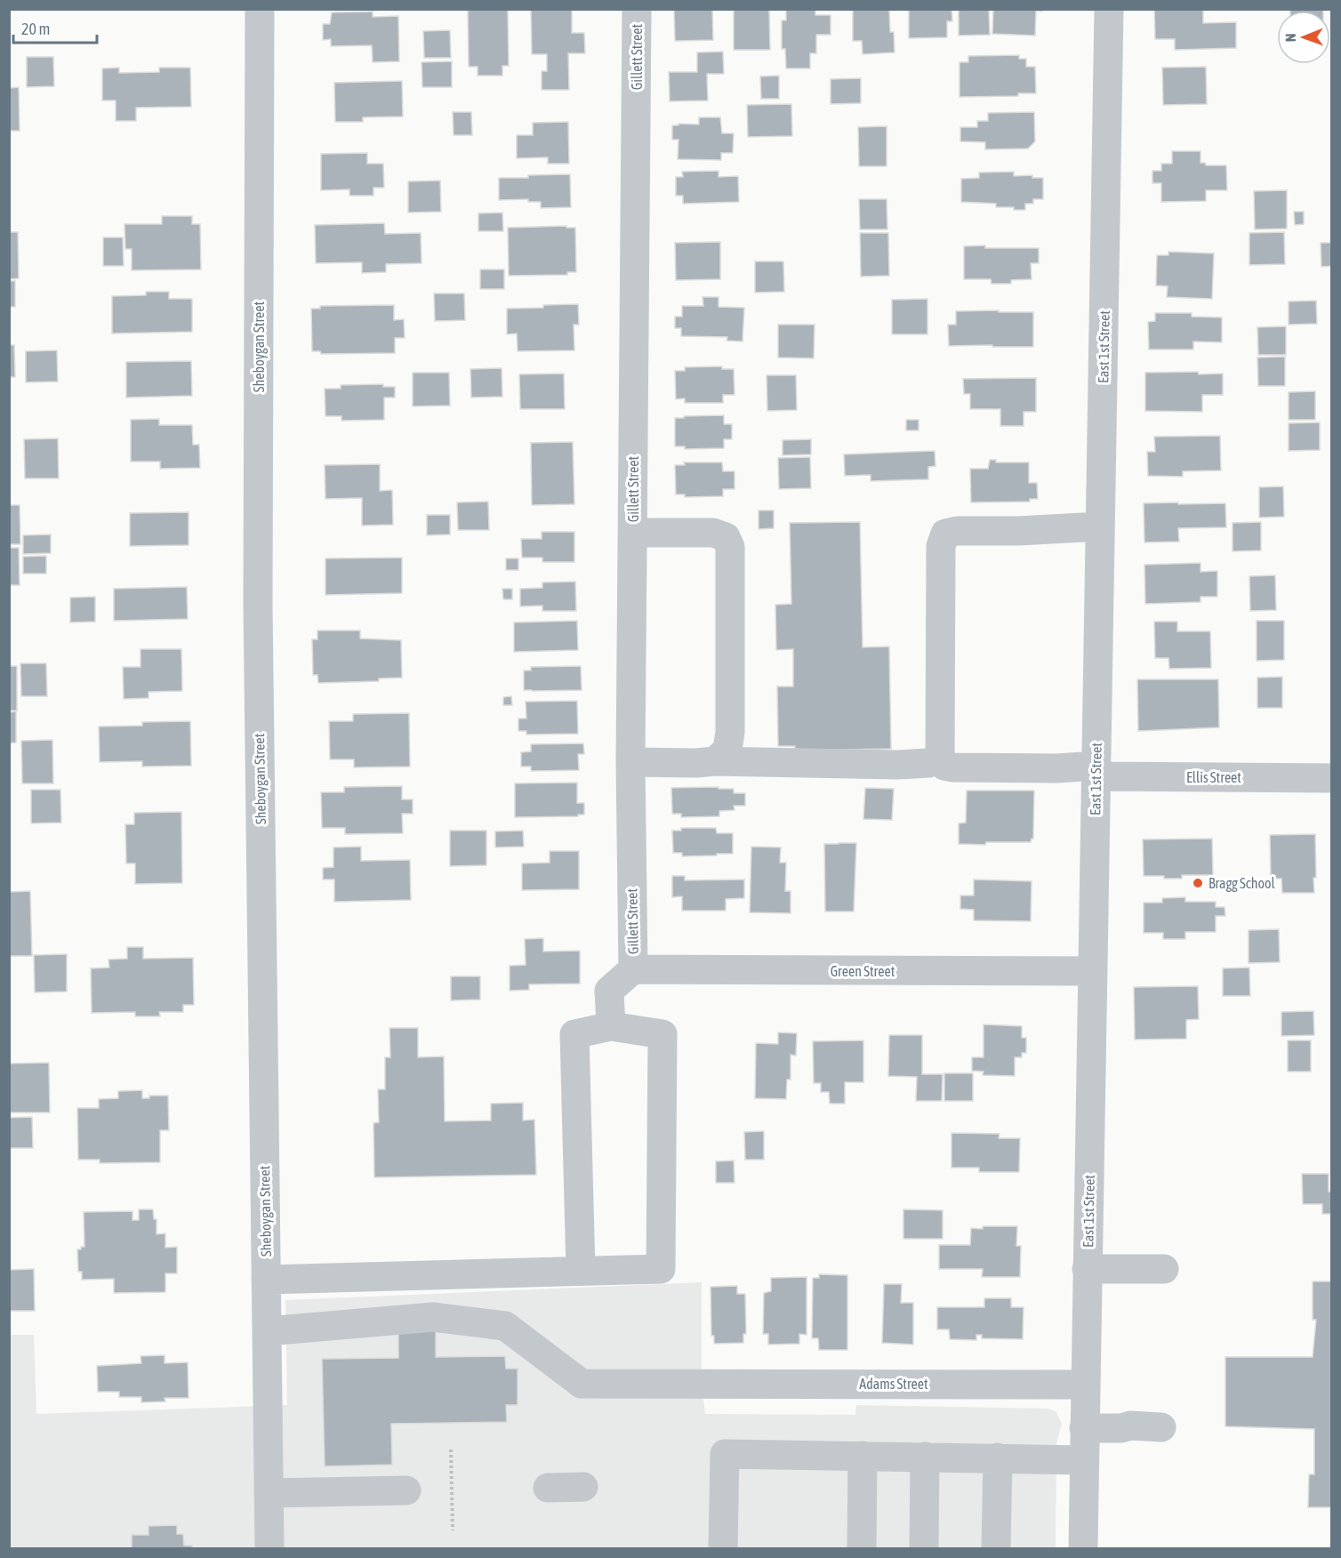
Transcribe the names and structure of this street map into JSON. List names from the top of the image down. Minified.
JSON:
{"streets":{"street":["Gillett Street","Sheboygan Street","East 1st Street","Ellis Street","Green Street","Adams Street"]},"crossings":[["Gillett Street","Green Street"],["Sheboygan Street","Adams Street"],["East 1st Street","Ellis Street"],["East 1st Street","Green Street"],["East 1st Street","Adams Street"]],"places":["Bragg School"],"scale_bar":"20 m","north":"left"}
